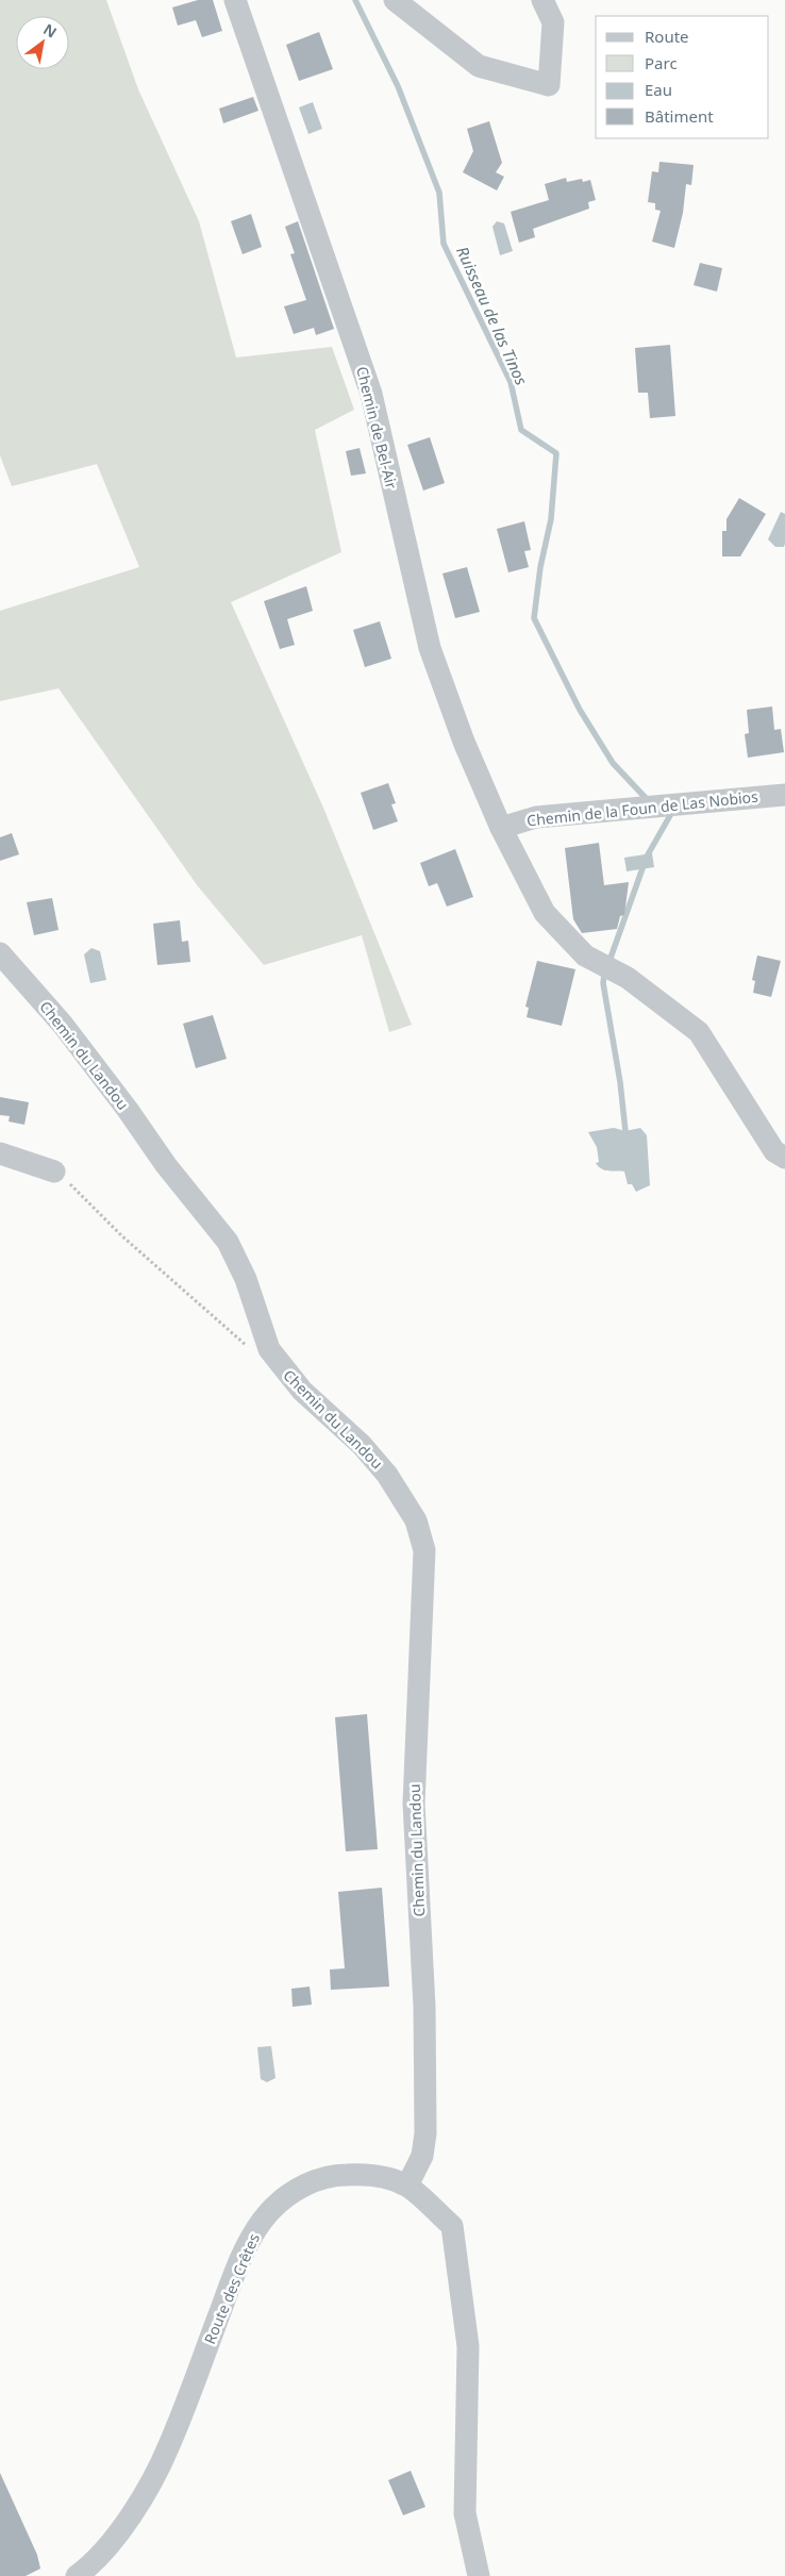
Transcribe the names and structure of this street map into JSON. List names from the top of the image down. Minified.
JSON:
{"streets":{"street":["Chemin de Bel-Air","Chemin de la Foun de Las Nobios","Chemin du Landou","Route des Crêtes"]},"crossings":[["Chemin de Bel-Air","Chemin de la Foun de Las Nobios"],["Chemin du Landou","Route des Crêtes"]],"water":["Ruisseau de las Tinos"],"legend":["Route","Parc","Eau","Bâtiment"],"north":"top right"}
